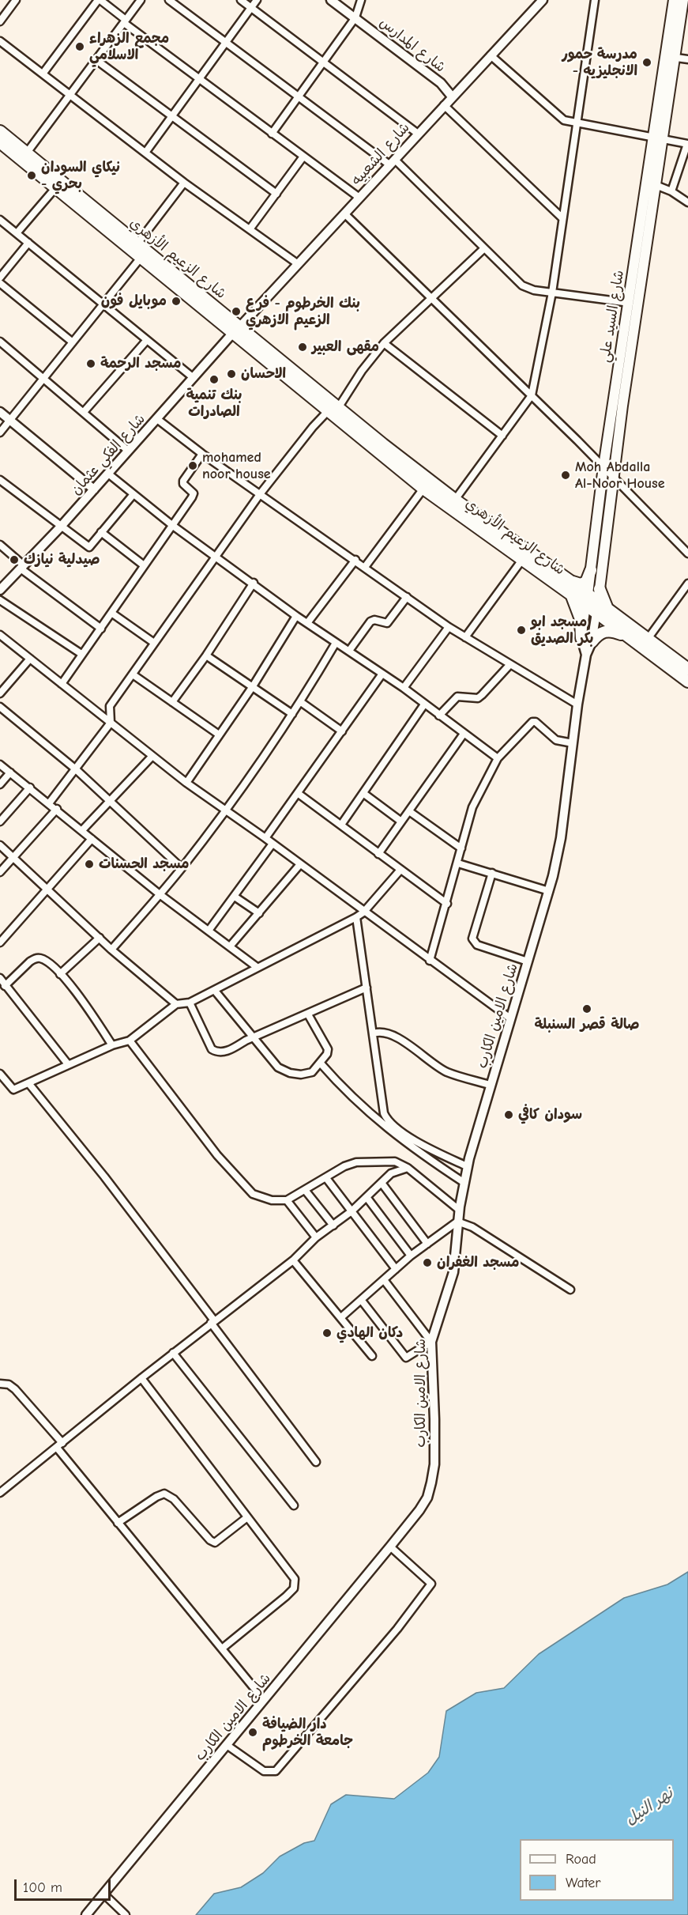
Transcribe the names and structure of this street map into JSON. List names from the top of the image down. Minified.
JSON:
{"streets":{"main road":["شارع الزعيم الأزهري","شارع السيد علي"],"street":["شارع المدارس","شارع الشعبيه","شارع الفكي عثمان","شارع الامين الكارب"]},"crossings":[["شارع المدارس","شارع الشعبيه"],["شارع الشعبيه","شارع الزعيم الأزهري"],["شارع الشعبيه","شارع الفكي عثمان"],["شارع الزعيم الأزهري","شارع السيد علي"],["شارع الزعيم الأزهري","شارع الفكي عثمان"],["شارع الزعيم الأزهري","شارع الامين الكارب"],["شارع السيد علي","شارع الامين الكارب"]],"water":["نهر النيل"],"places":["مجمع الزهراء الاسلامي","مدرسة حمور - الانجليزيه","نيكاي السودان - بحري","موبايل فون","بنك الخرطوم - فرع الزعيم الازهري","مقهى العبير","مسجد الرحمة","الاحسان","بنك تنمية الصادرات","mohamed noor house","Moh Abdalla Al-Noor House","صيدلية نيازك","مسجد ابو بكر الصديق","مسجد الحسنات","صالة قصر السنبلة","سودان كافي","مسجد الغفران","دكان الهادي","دار الضيافة جامعة الخرطوم"],"legend":["Road","Water"],"scale_bar":"100 m"}
